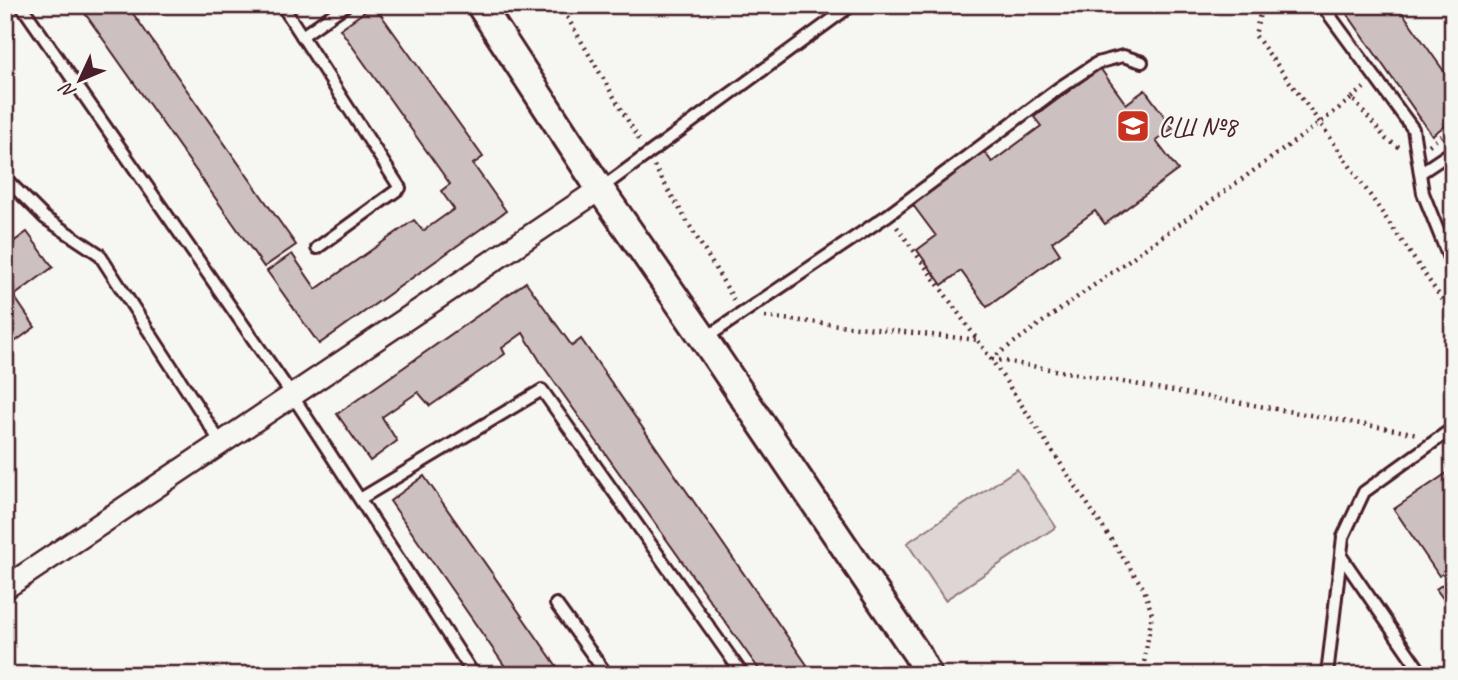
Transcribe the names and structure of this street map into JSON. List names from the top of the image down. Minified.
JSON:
{"places":{"school or university":["СШ №8"]},"north":"bottom left"}
